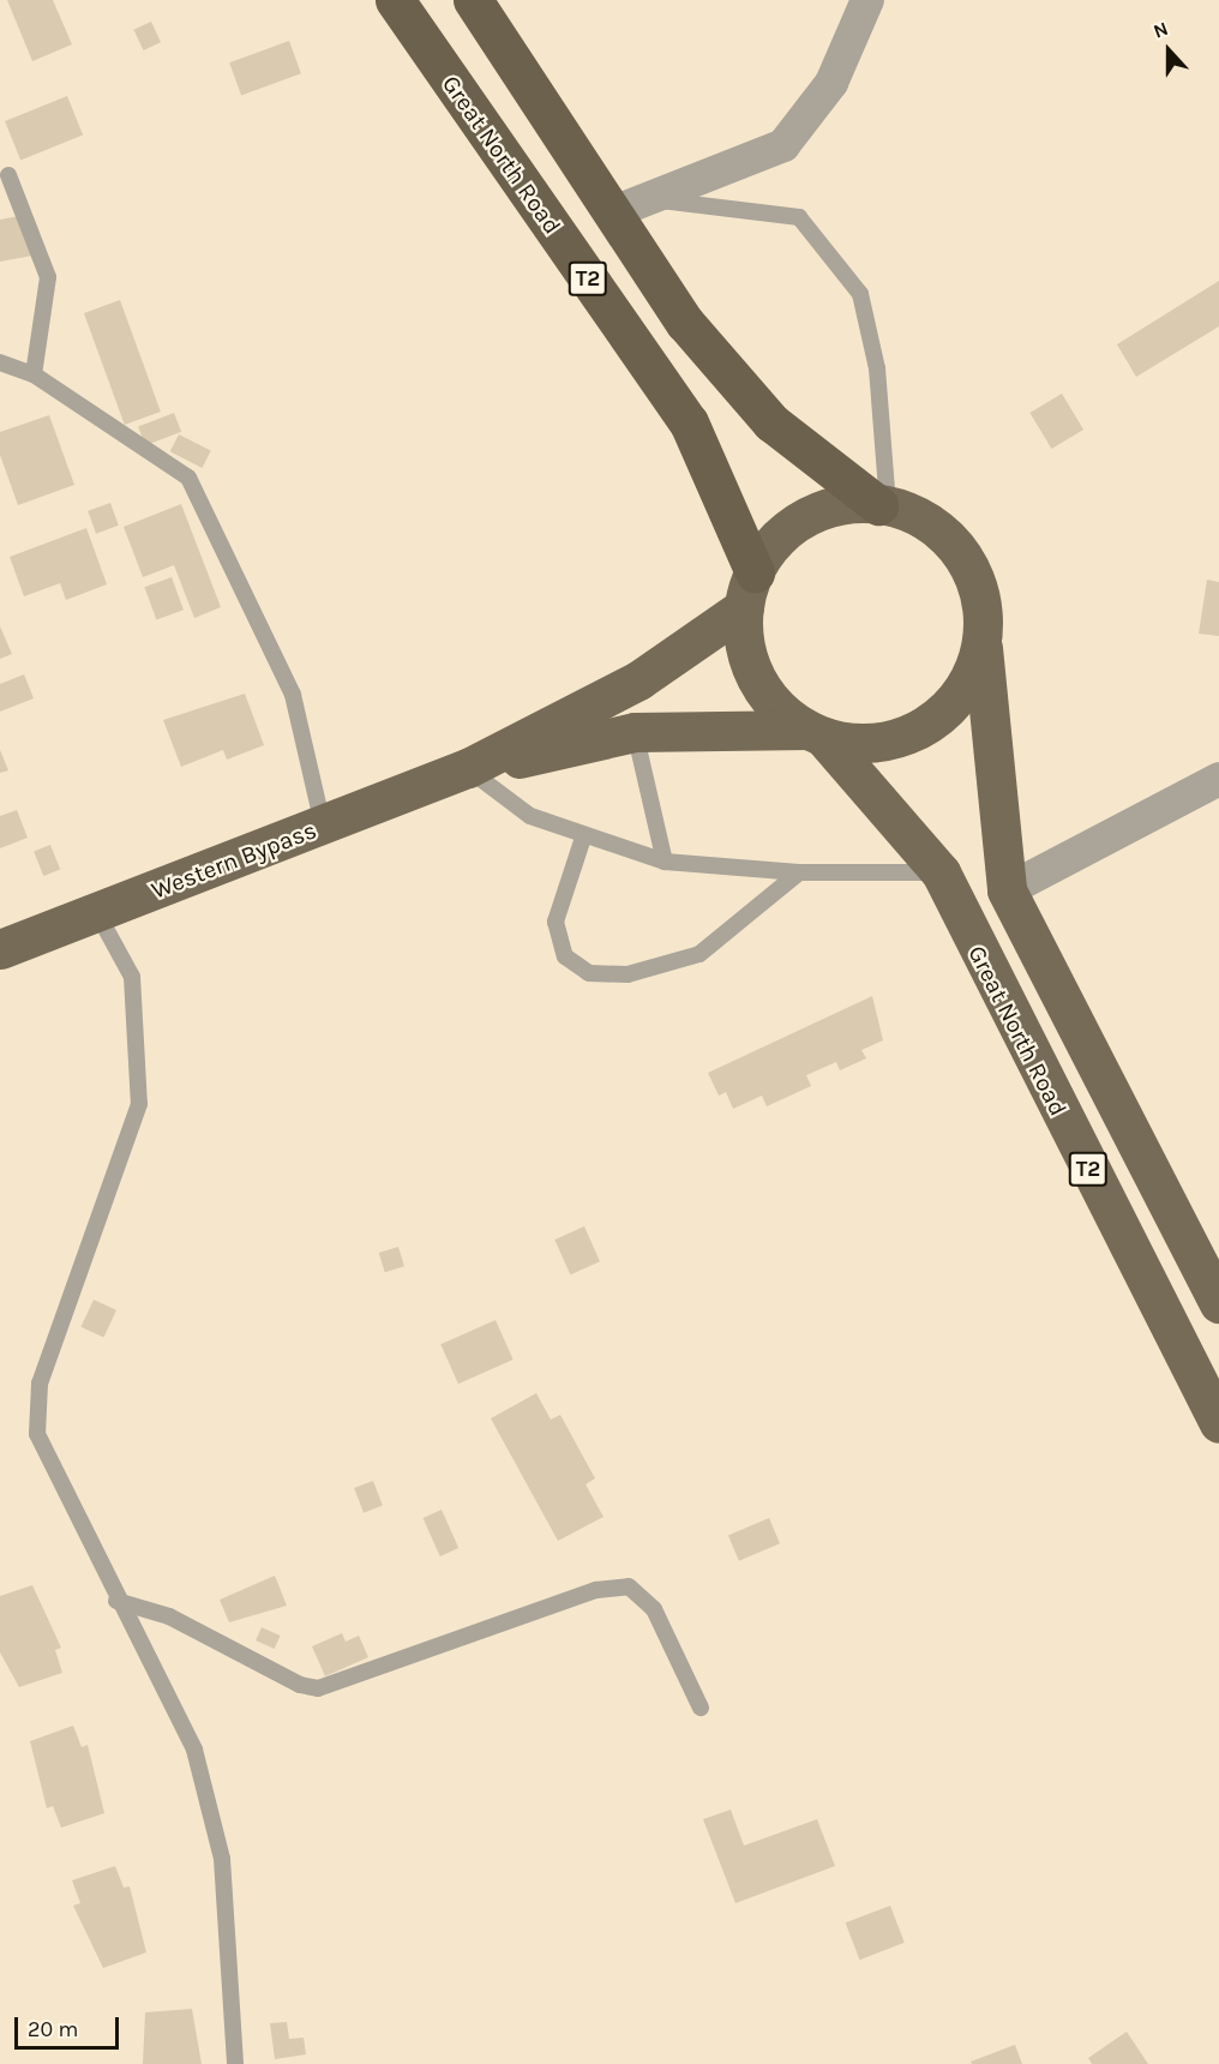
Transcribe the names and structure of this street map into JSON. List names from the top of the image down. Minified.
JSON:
{"streets":{"highway":["Great North Road","T2"],"main road":["Western Bypass"]},"crossings":[["Great North Road","T2"],["Great North Road","Western Bypass"],["T2","Western Bypass"]],"scale_bar":"20 m","north":"top"}
